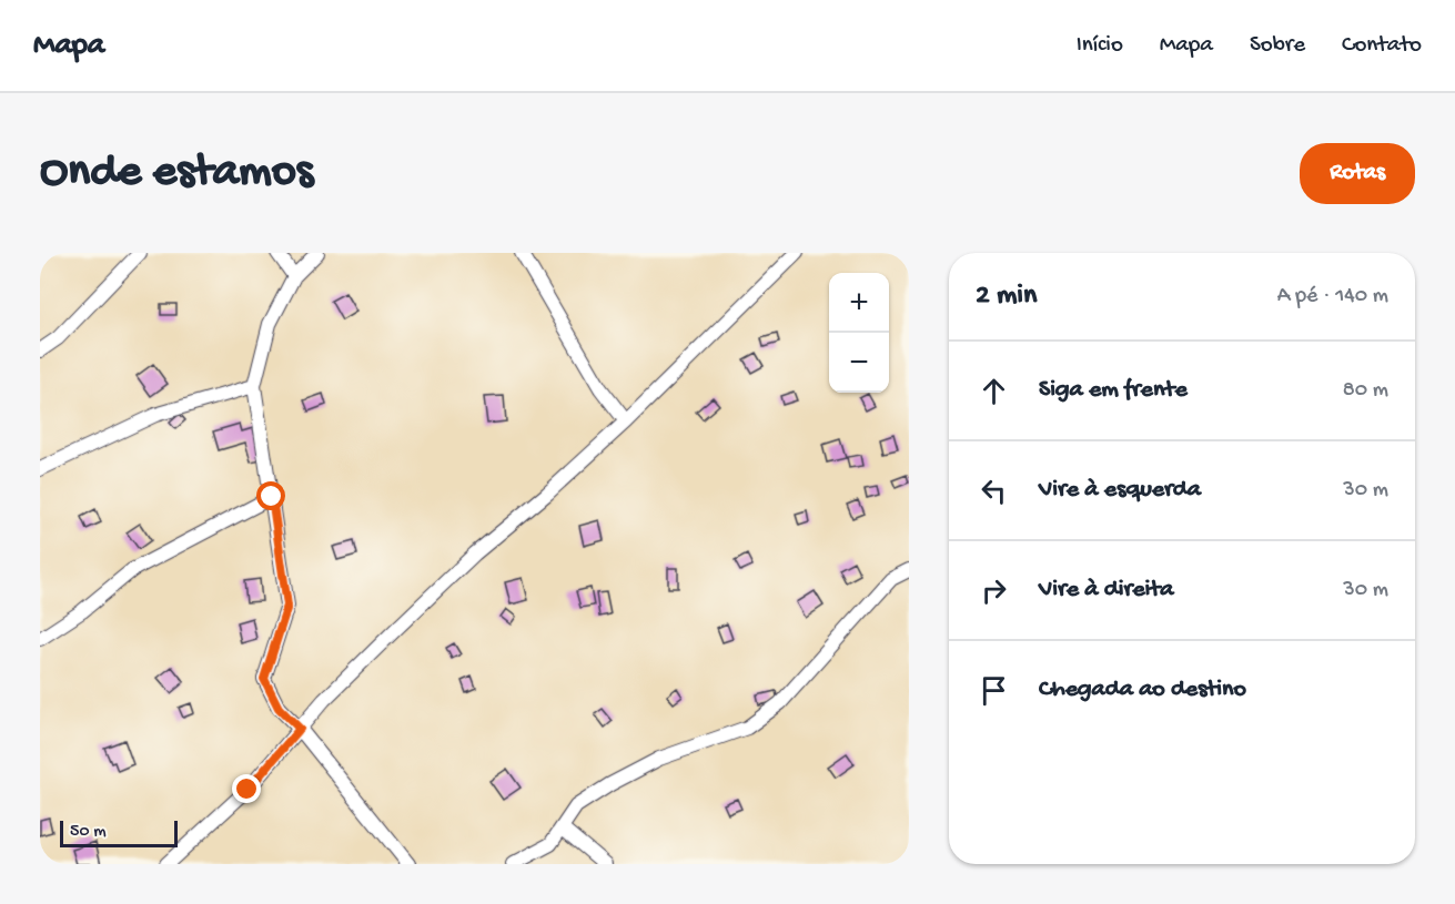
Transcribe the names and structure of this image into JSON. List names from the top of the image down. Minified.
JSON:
{"scale_bar":"50 m","page":{"header":"Mapa","nav":["Início","Mapa","Sobre","Contato"],"buttons":"Rotas","title":"Onde estamos","heading":["2 min","A pé · 140 m"],"map_buttons":["+","−"],"list":[["Siga em frente","80 m"],["Vire à esquerda","30 m"],["Vire à direita","30 m"],"Chegada ao destino"],"scale":"50 m"}}
